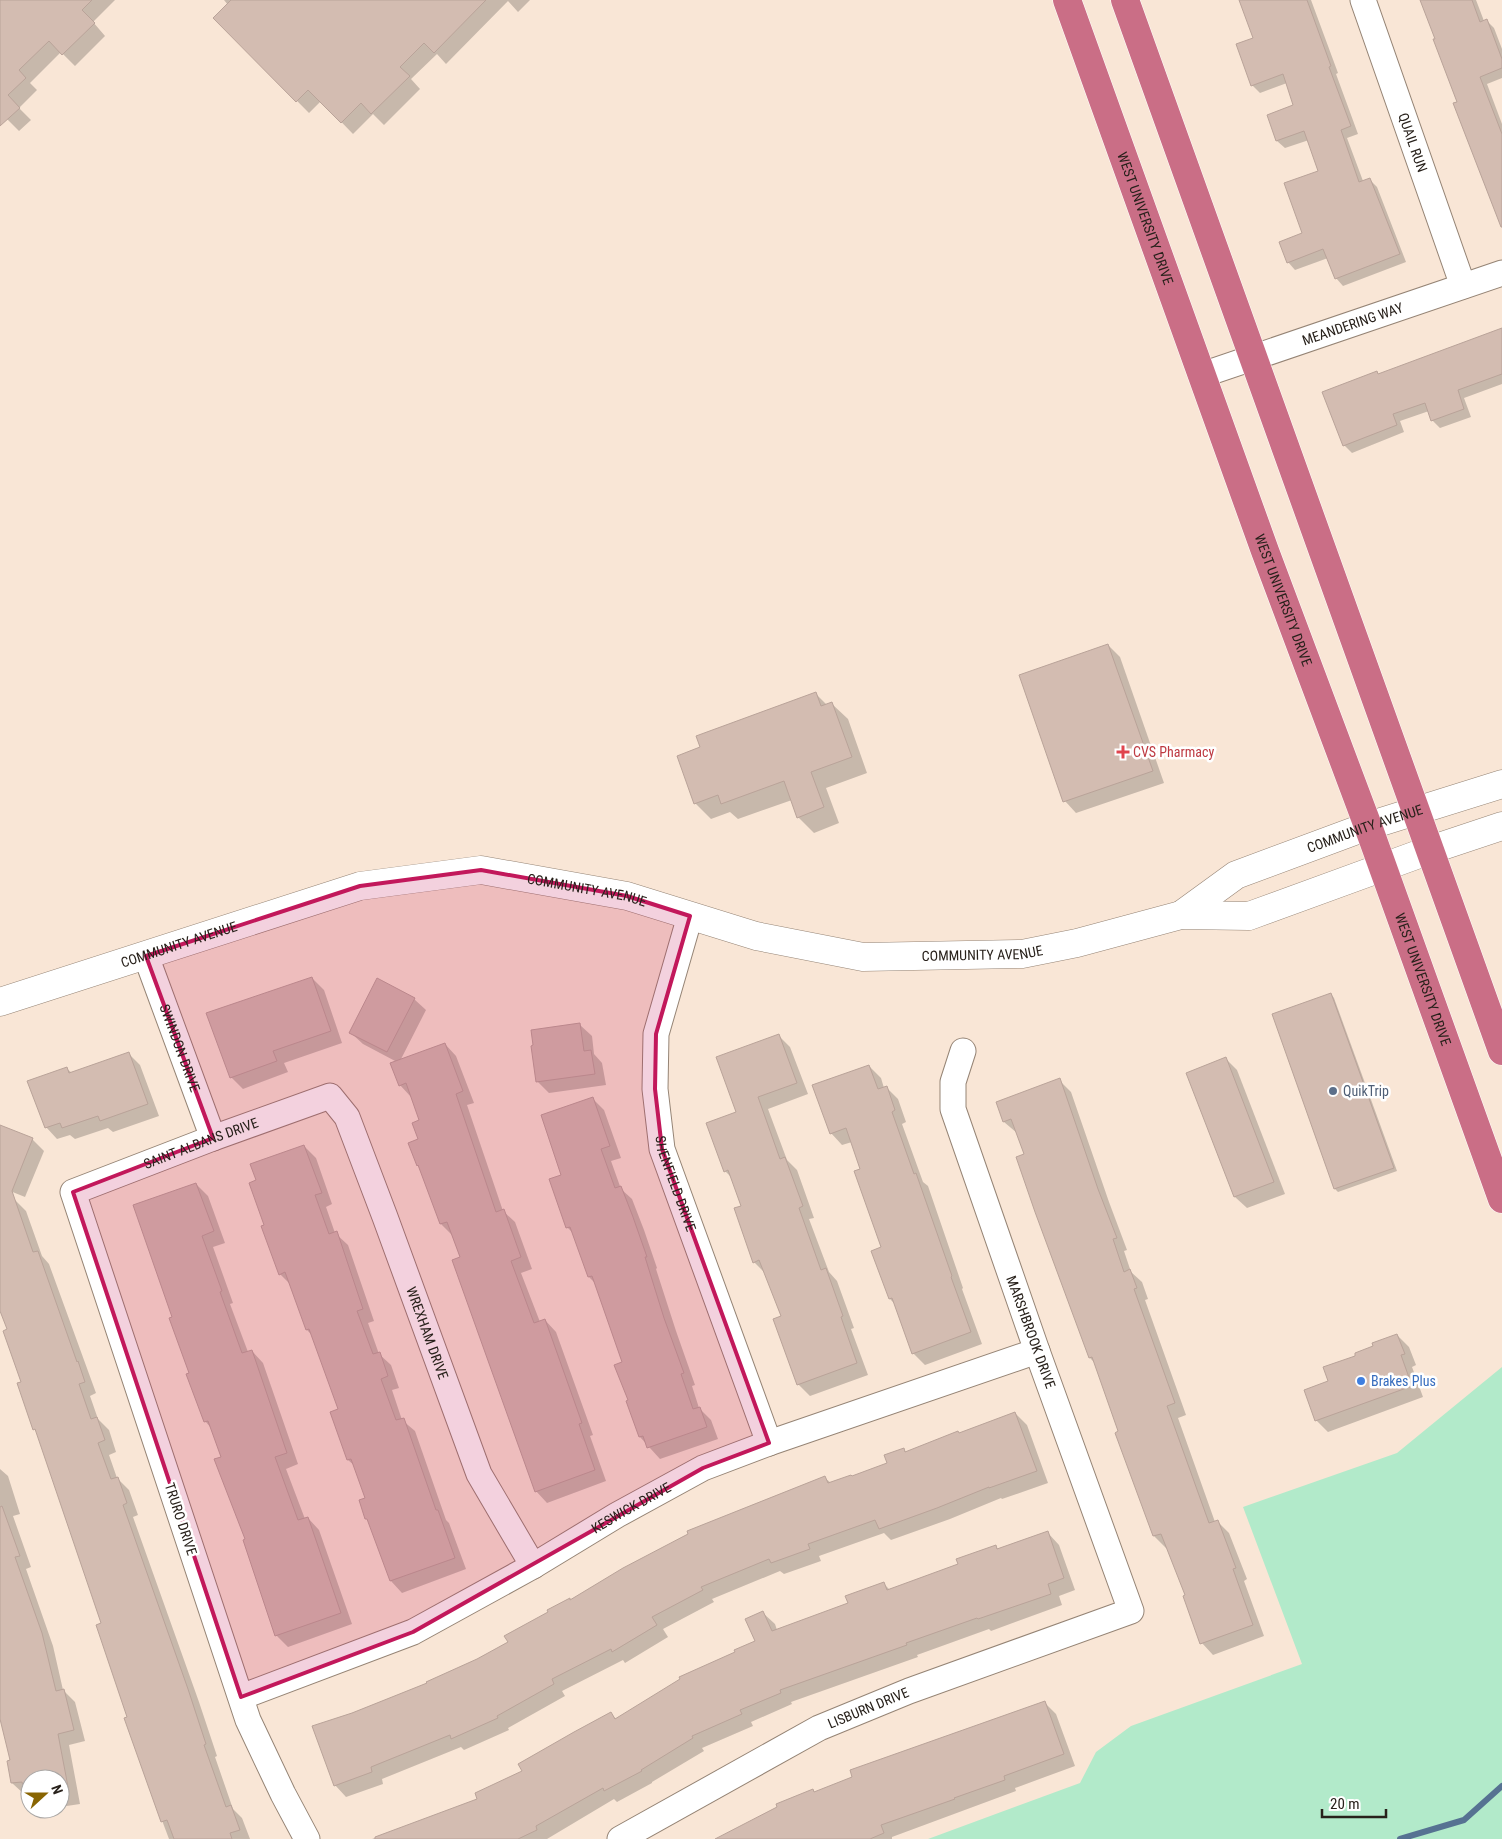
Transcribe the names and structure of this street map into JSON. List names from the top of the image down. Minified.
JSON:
{"streets":{"highway":["WEST UNIVERSITY DRIVE"],"street":["QUAIL RUN","MEANDERING WAY","COMMUNITY AVENUE","SWINDON DRIVE","SAINT ALBANS DRIVE","SHENFIELD DRIVE","MARSHBROOK DRIVE","WREXHAM DRIVE","KESWICK DRIVE","TRURO DRIVE","LISBURN DRIVE"]},"crossings":[["QUAIL RUN","MEANDERING WAY"],["WEST UNIVERSITY DRIVE","MEANDERING WAY"],["WEST UNIVERSITY DRIVE","COMMUNITY AVENUE"],["COMMUNITY AVENUE","SWINDON DRIVE"],["COMMUNITY AVENUE","SHENFIELD DRIVE"],["SWINDON DRIVE","SAINT ALBANS DRIVE"],["SAINT ALBANS DRIVE","WREXHAM DRIVE"],["SAINT ALBANS DRIVE","TRURO DRIVE"],["SHENFIELD DRIVE","KESWICK DRIVE"],["MARSHBROOK DRIVE","KESWICK DRIVE"],["MARSHBROOK DRIVE","LISBURN DRIVE"],["WREXHAM DRIVE","KESWICK DRIVE"],["KESWICK DRIVE","TRURO DRIVE"]],"places":{"health":["CVS Pharmacy"],"other":["QuikTrip","Brakes Plus"]},"scale_bar":"20 m","north":"right"}
